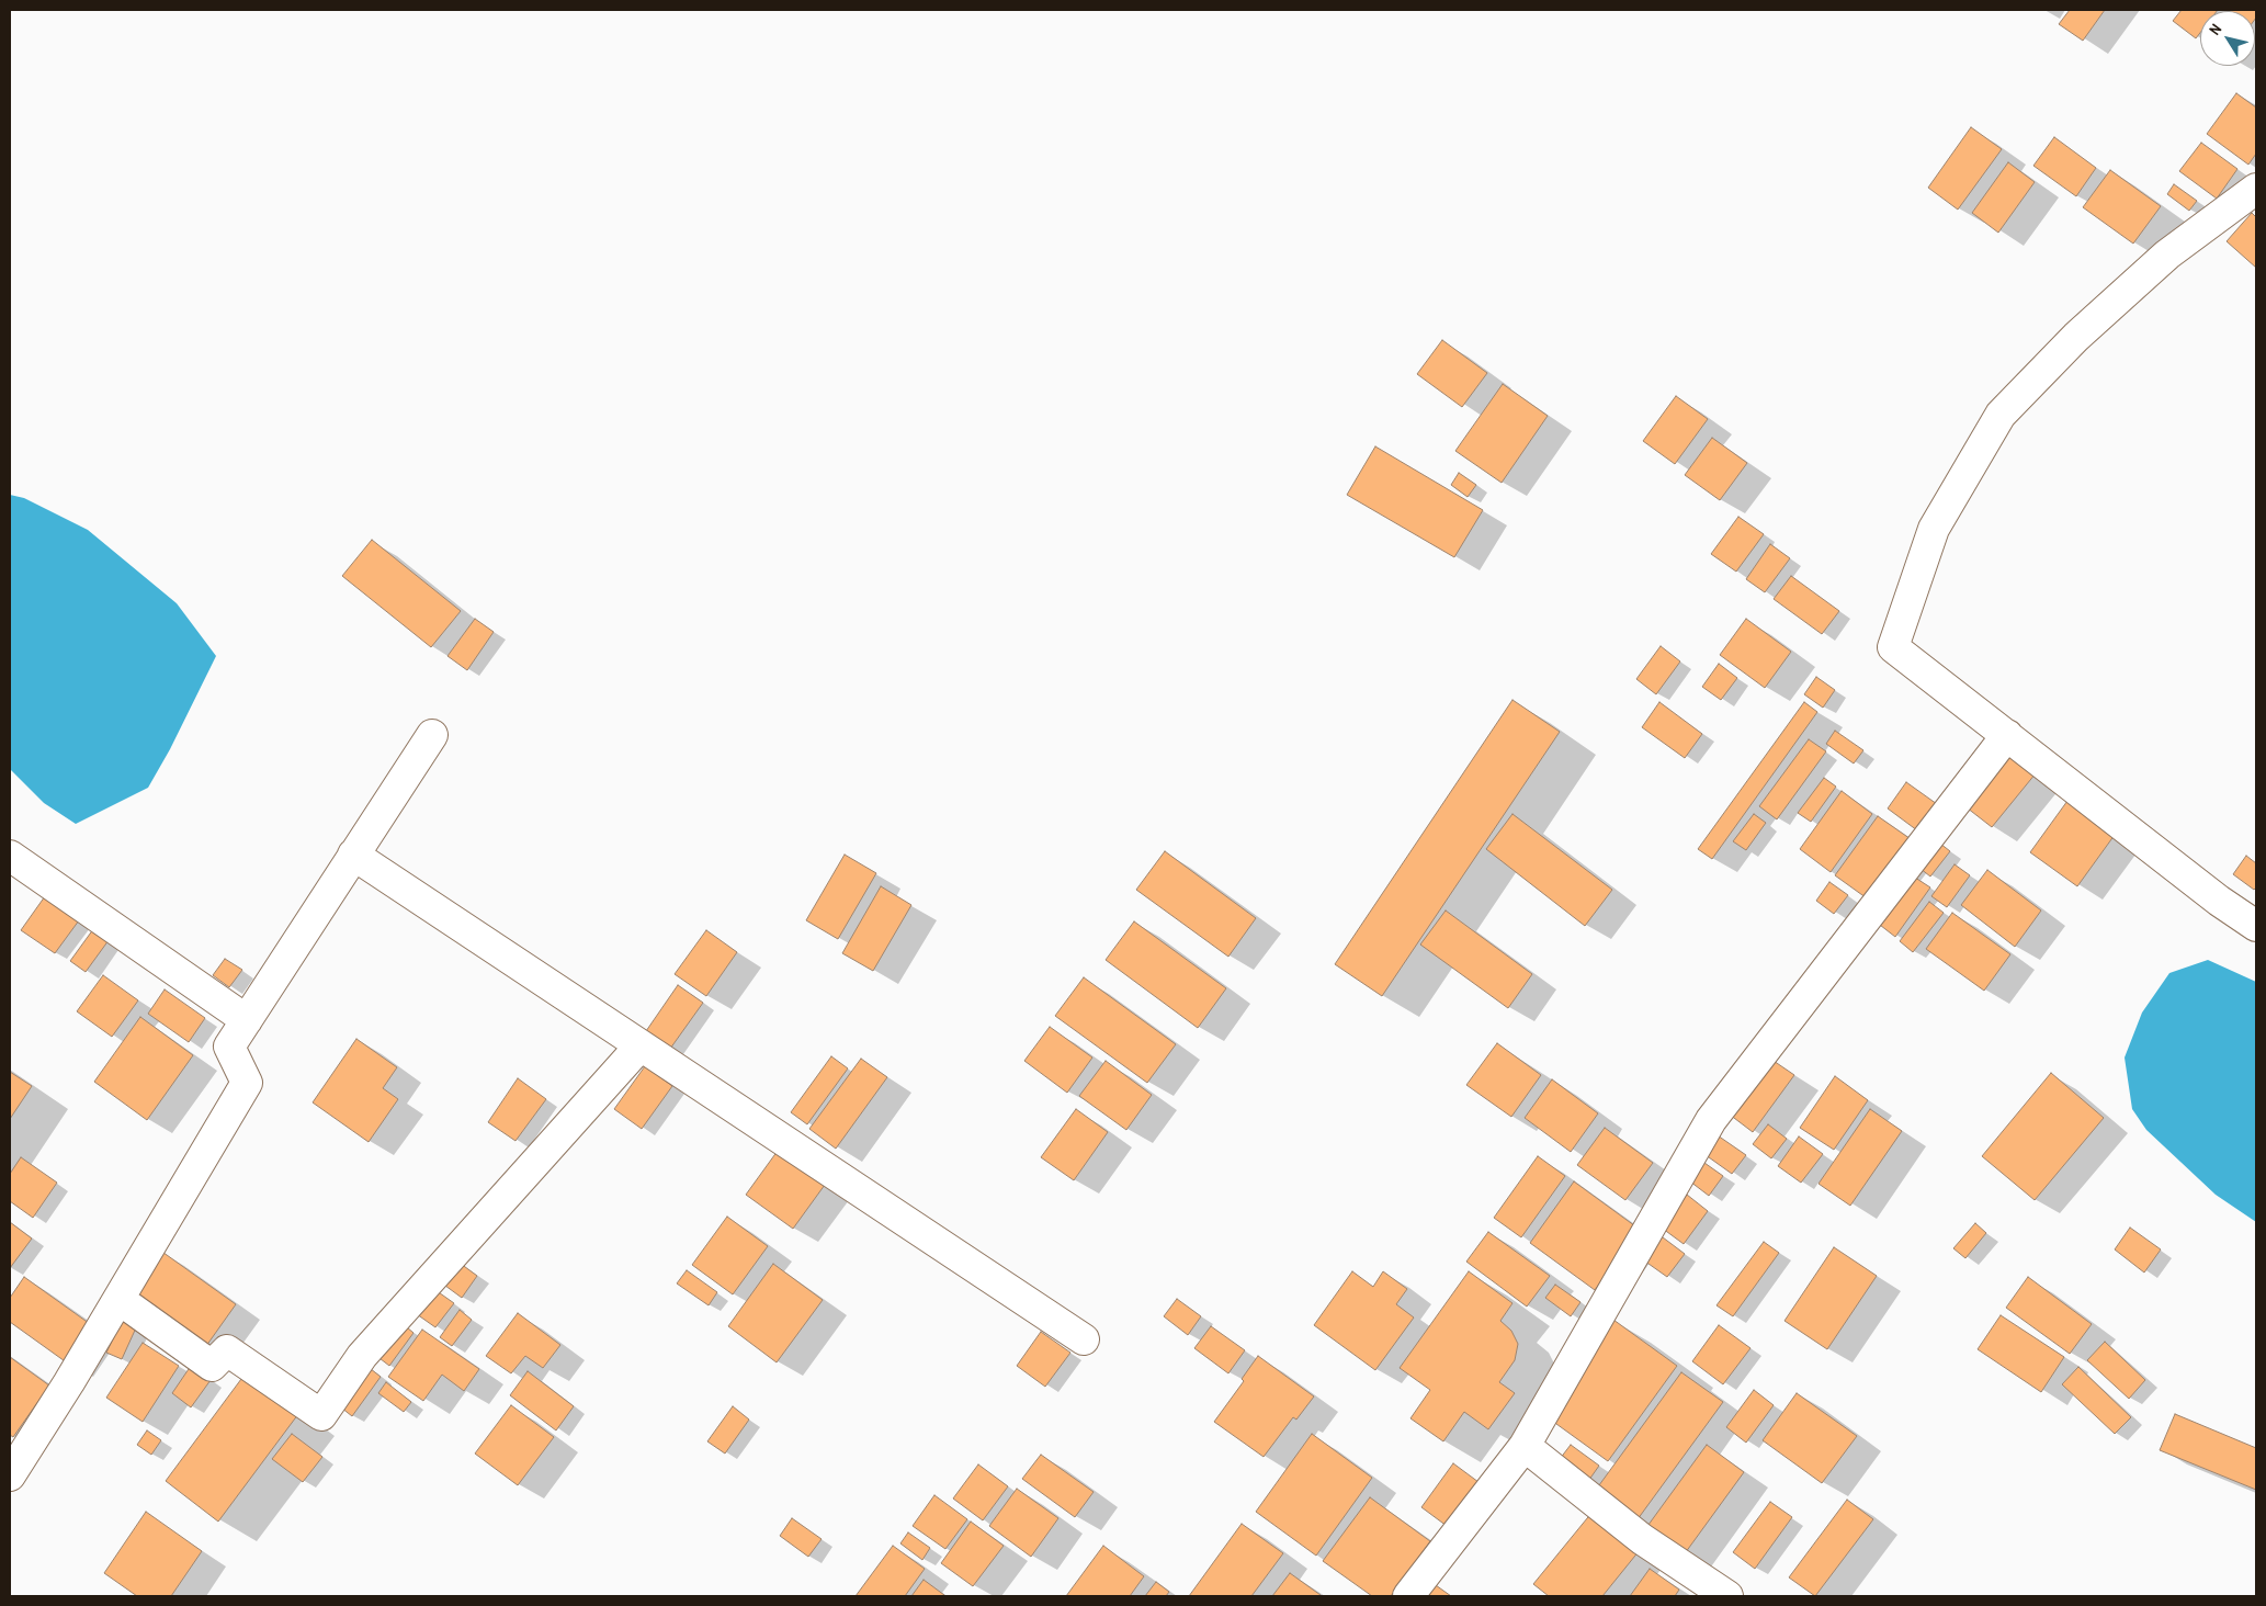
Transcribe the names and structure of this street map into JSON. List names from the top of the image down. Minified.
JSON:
{"north":"top left"}
